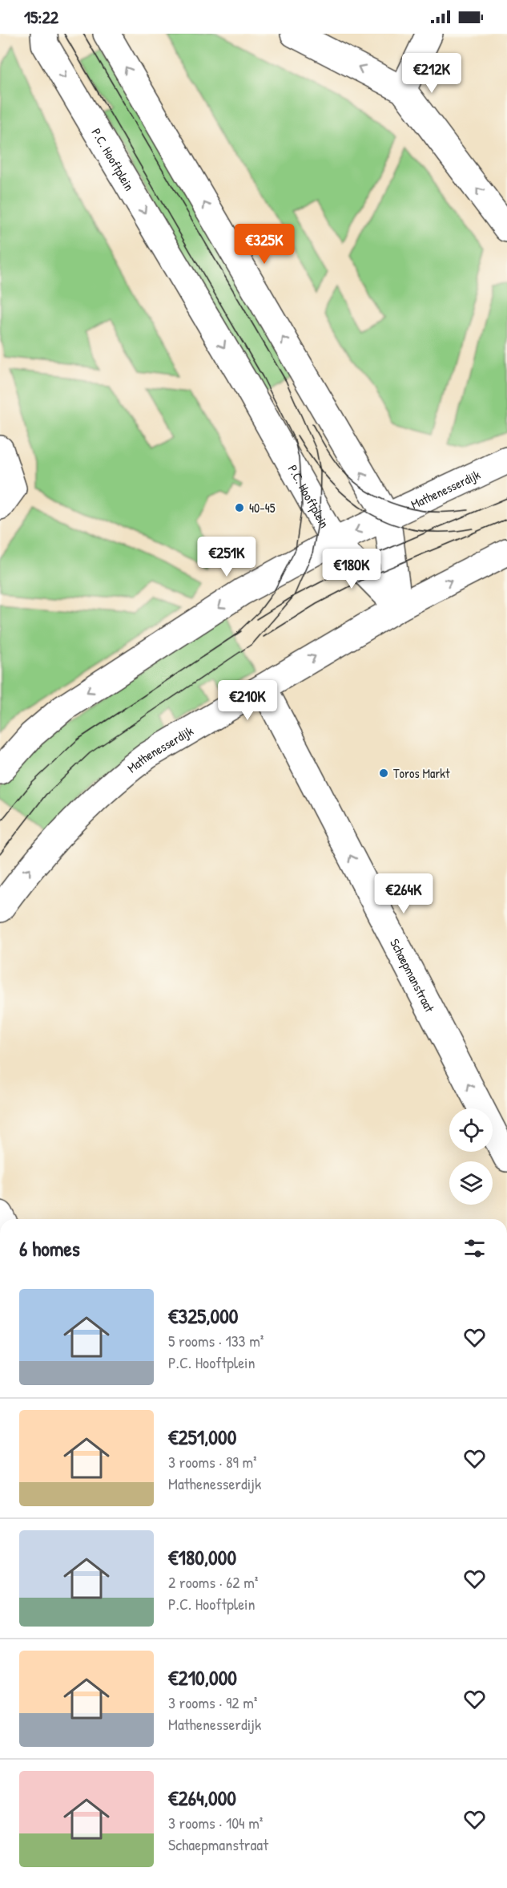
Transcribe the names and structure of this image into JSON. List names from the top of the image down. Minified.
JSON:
{"streets":{"street":["P.C. Hooftplein","Mathenesserdijk","Schaepmanstraat"]},"crossings":[["P.C. Hooftplein","Mathenesserdijk"],["Mathenesserdijk","Schaepmanstraat"]],"one_way":["Schaepmanstraat"],"places":["40-45","Toros Markt"],"page":{"status":"15:22","price":["€212K","€325K","€251K","€180K","€210K","€264K"],"heading":"6 homes","list":[{"name":"€325,000","note":"5 rooms · 133 m² · P.C. Hooftplein"},{"name":"€251,000","note":"3 rooms · 89 m² · Mathenesserdijk"},{"name":"€180,000","note":"2 rooms · 62 m² · P.C. Hooftplein"},{"name":"€210,000","note":"3 rooms · 92 m² · Mathenesserdijk"},{"name":"€264,000","note":"3 rooms · 104 m² · Schaepmanstraat"}]}}
